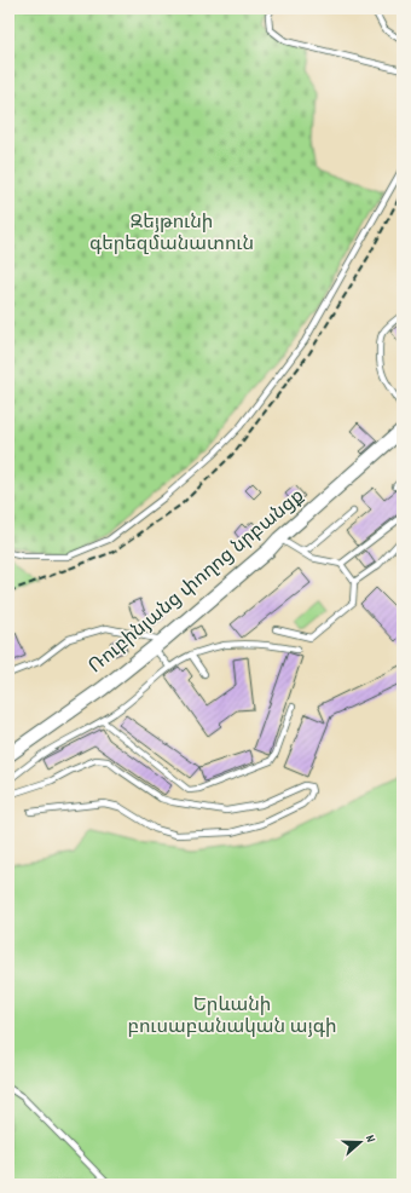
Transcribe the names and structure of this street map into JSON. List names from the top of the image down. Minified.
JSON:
{"streets":{"street":["Ռուբինյանց փողոց նրբանցք"]},"parks":["Զեյթունի գերեզմանատուն","Երևանի բուսաբանական այգի"],"north":"right"}
